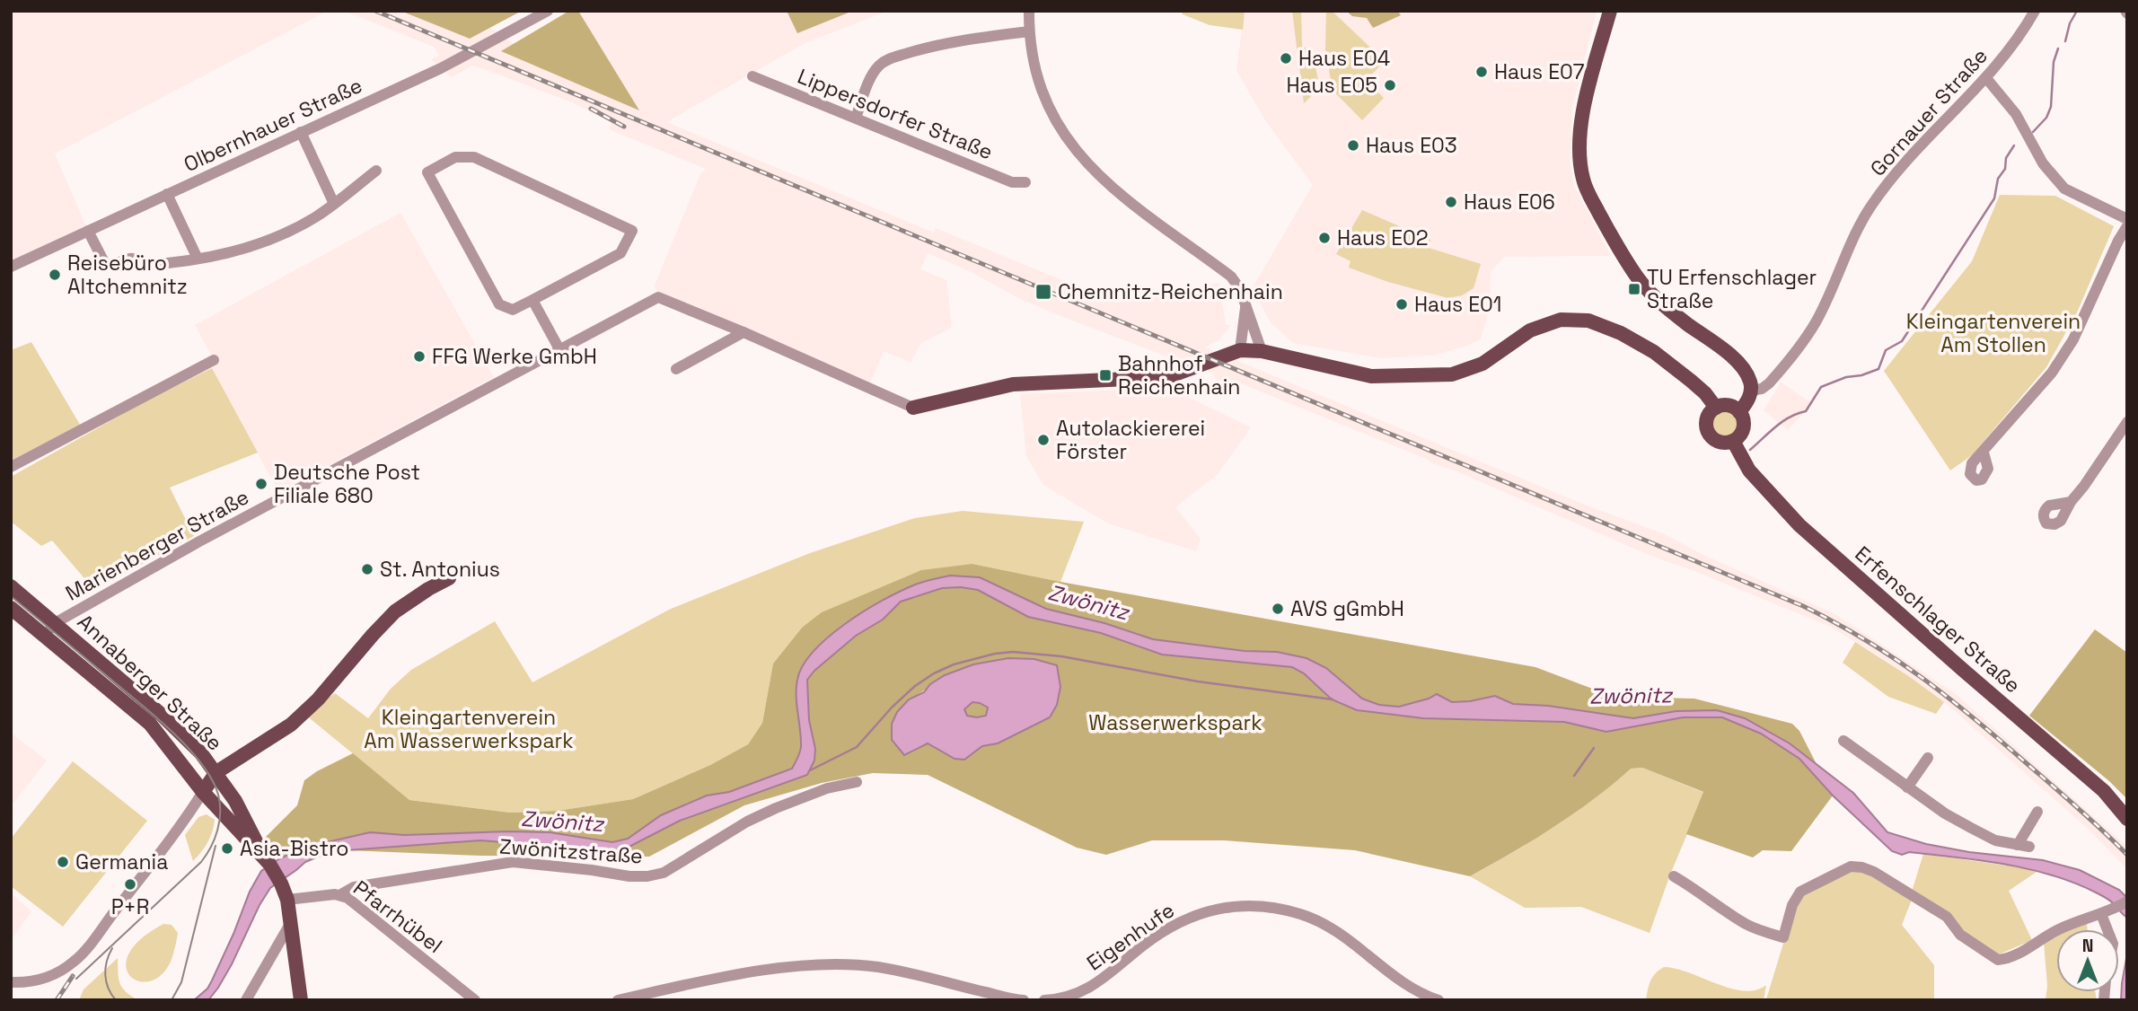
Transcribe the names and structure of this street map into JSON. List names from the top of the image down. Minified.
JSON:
{"streets":{"main road":["Erfenschlager Straße","Annaberger Straße"],"street":["Gornauer Straße","Lippersdorfer Straße","Olbernhauer Straße","Marienberger Straße","Zwönitzstraße","Pfarrhübel","Eigenhufe"]},"crossings":[["Marienberger Straße","Annaberger Straße"],["Annaberger Straße","Pfarrhübel"],["Zwönitzstraße","Pfarrhübel"]],"water":["Zwönitz"],"parks":["Kleingartenverein Am Stollen","Kleingartenverein Am Wasserwerkspark","Wasserwerkspark"],"places":{"other":["Haus E04","Haus E07","Haus E05","Haus E03","Haus E06","Haus E02","Reisebüro Altchemnitz","Haus E01","FFG Werke GmbH","Autolackiererei Förster","Deutsche Post Filiale 680","St. Antonius","AVS gGmbH","Asia-Bistro","Germania","P+R"],"transit":["TU Erfenschlager Straße","Chemnitz-Reichenhain","Bahnhof Reichenhain"]},"north":"top"}
